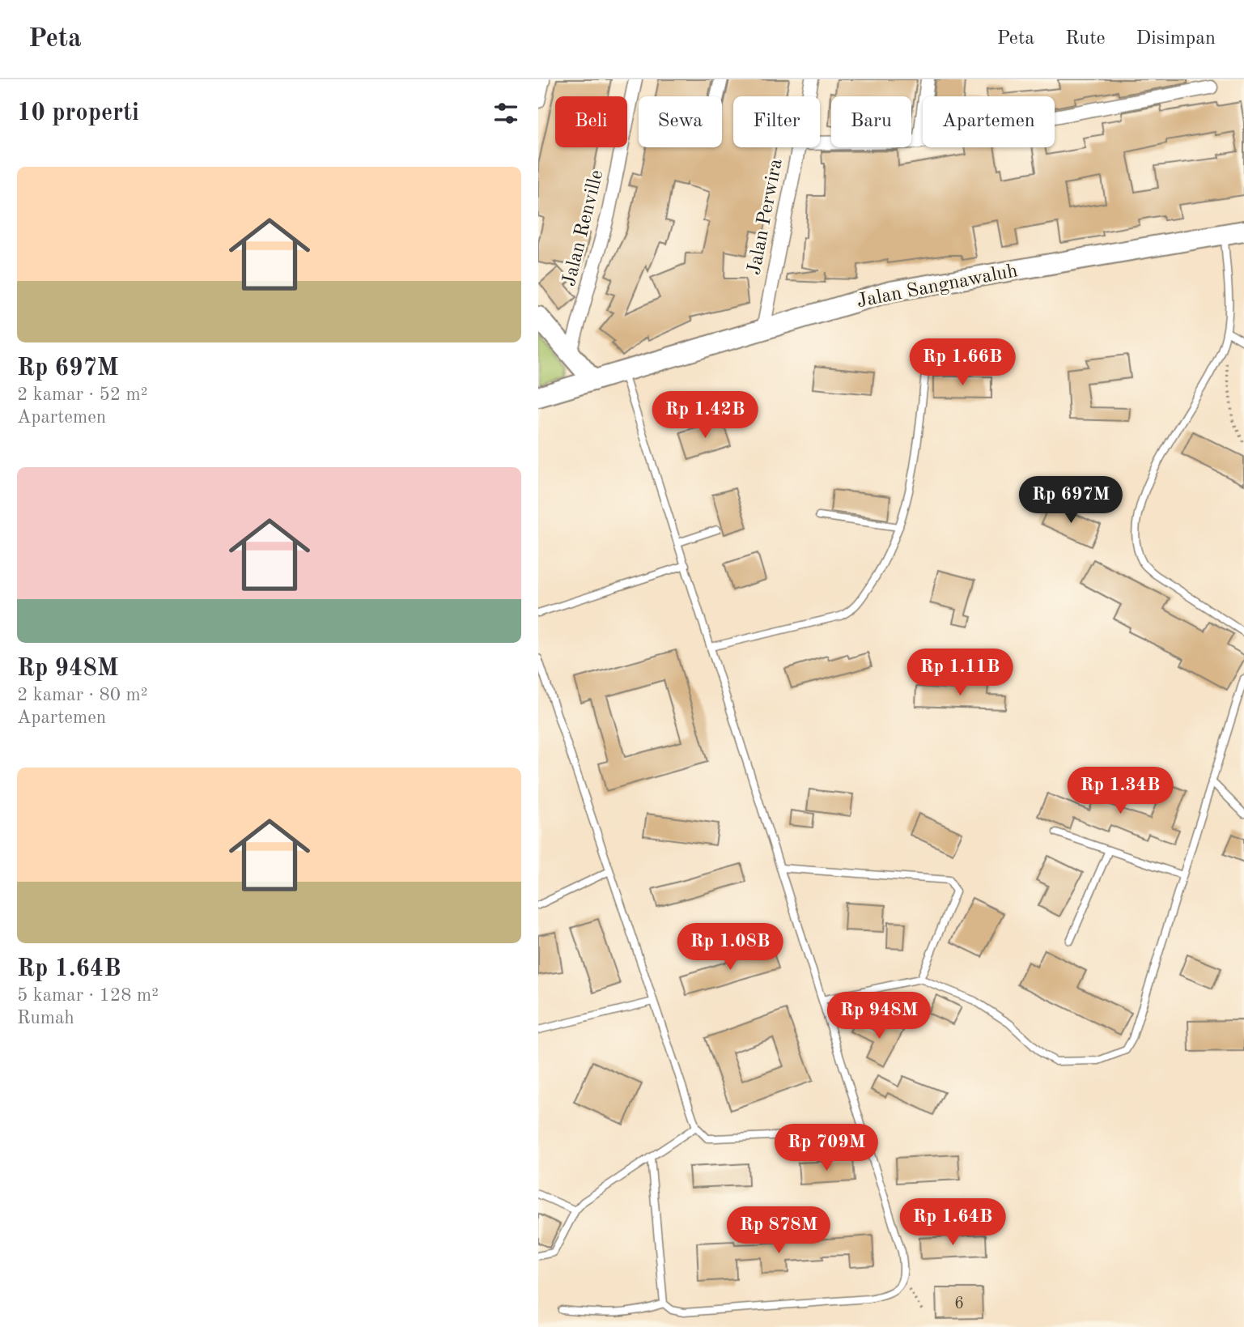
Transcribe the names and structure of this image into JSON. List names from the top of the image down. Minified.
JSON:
{"streets":{"main road":["Jalan Sangnawaluh"],"street":["Jalan Perwira","Jalan Renville"]},"crossings":[["Jalan Perwira","Jalan Sangnawaluh"]],"house_numbers":["6"],"page":{"header":"Peta","nav":["Peta","Rute","Disimpan"],"heading":"10 properti","chip":["Beli","Sewa","Filter","Baru","Apartemen"],"list":[{"name":"Rp 697M","note":"2 kamar · 52 m² · Apartemen"},{"name":"Rp 948M","note":"2 kamar · 80 m² · Apartemen"},{"name":"Rp 1.64B","note":"5 kamar · 128 m² · Rumah"}],"price":["Rp 1.66B","Rp 1.42B","Rp 697M","Rp 1.11B","Rp 1.34B","Rp 1.08B","Rp 948M","Rp 709M","Rp 1.64B","Rp 878M"]}}
